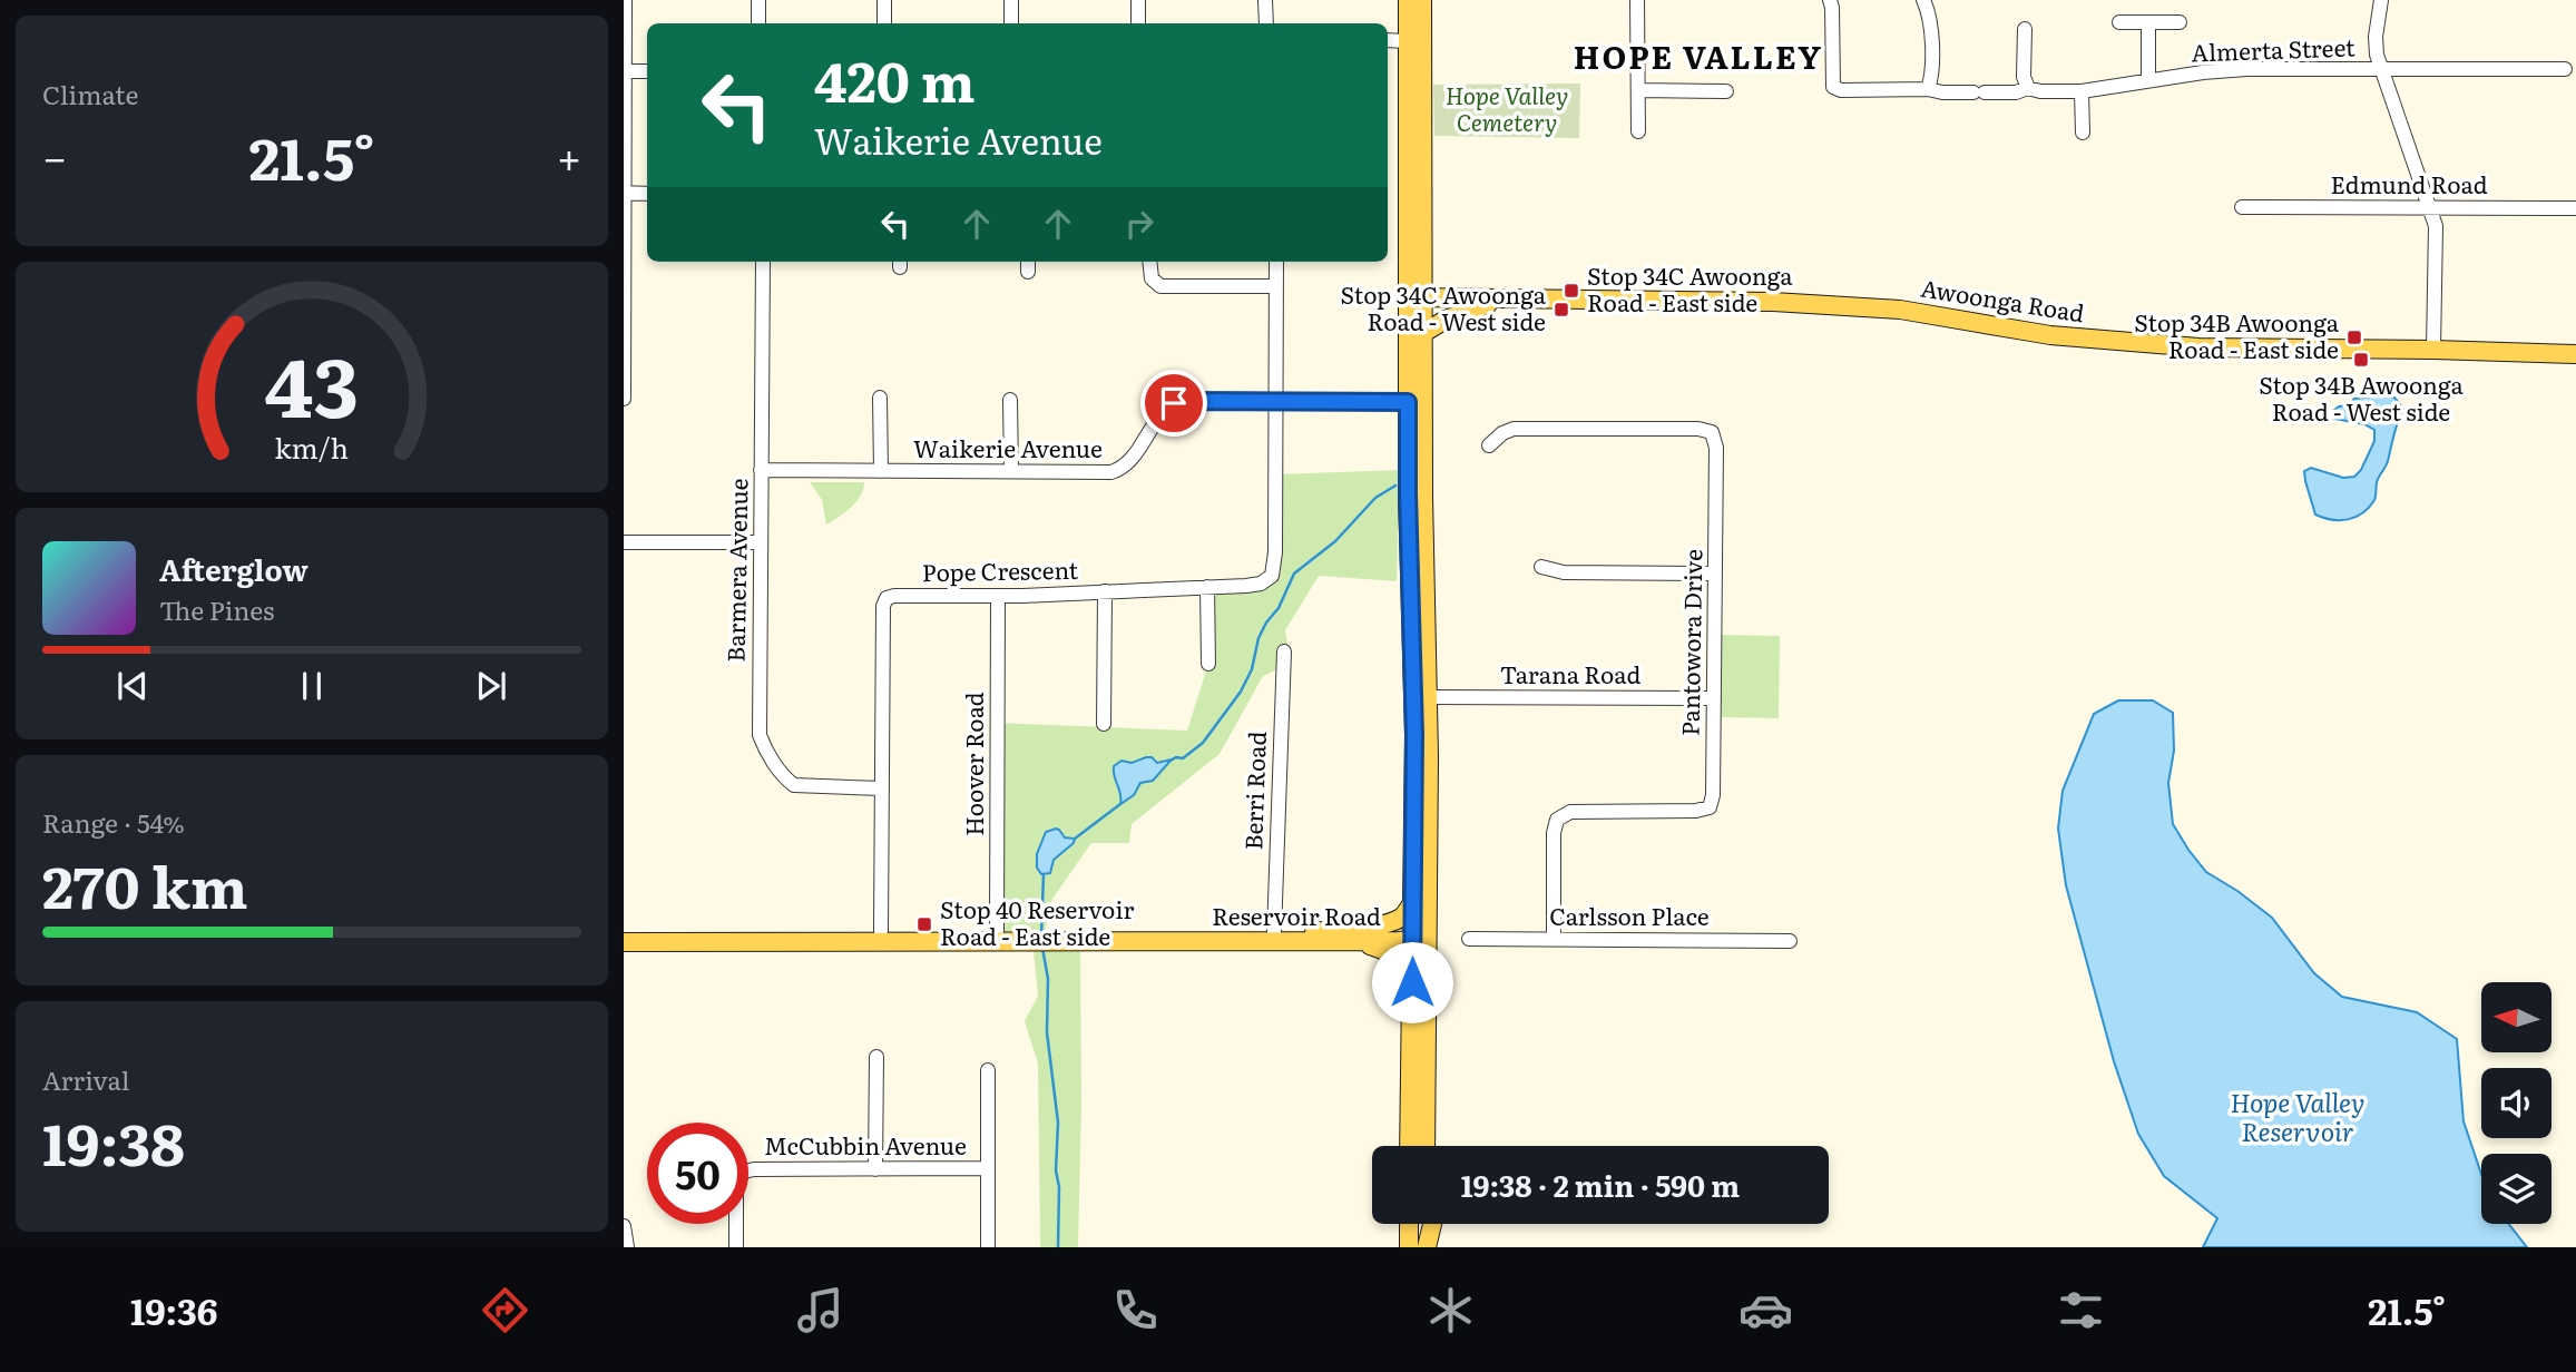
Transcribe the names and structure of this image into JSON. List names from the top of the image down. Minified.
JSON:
{"streets":{"main road":["Awoonga Road","Reservoir Road"],"street":["Almerta Street","Edmund Road","Waikerie Avenue","Barmera Avenue","Pope Crescent","Pantowora Drive","Tarana Road","Hoover Road","Berri Road","Carlsson Place","McCubbin Avenue"]},"crossings":[["Waikerie Avenue","Barmera Avenue"],["Waikerie Avenue","Pope Crescent"],["Barmera Avenue","Pope Crescent"],["Pope Crescent","Hoover Road"],["Pope Crescent","Reservoir Road"],["Pantowora Drive","Tarana Road"],["Pantowora Drive","Carlsson Place"],["Hoover Road","Reservoir Road"],["Berri Road","Reservoir Road"]],"districts":["HOPE VALLEY"],"water":["Hope Valley Reservoir"],"parks":["Hope Valley Cemetery"],"places":{"transit":["Stop 34C Awoonga Road - East side","Stop 34C Awoonga Road - West side","Stop 34B Awoonga Road - East side","Stop 34B Awoonga Road - West side","Stop 40 Reservoir Road - East side"]},"north":"left","page":{"tile":["Climate",["Range · 54%","270 km"],["Arrival","19:38"]],"turn":["420 m","Waikerie Avenue"],"heat":["−","21.5°","+"],"song":["Afterglow","The Pines"],"limit":"50","trip":"19:38 · 2 min · 590 m","tabs":["19:36","21.5°"],"gauge":["43","km/h"]}}
